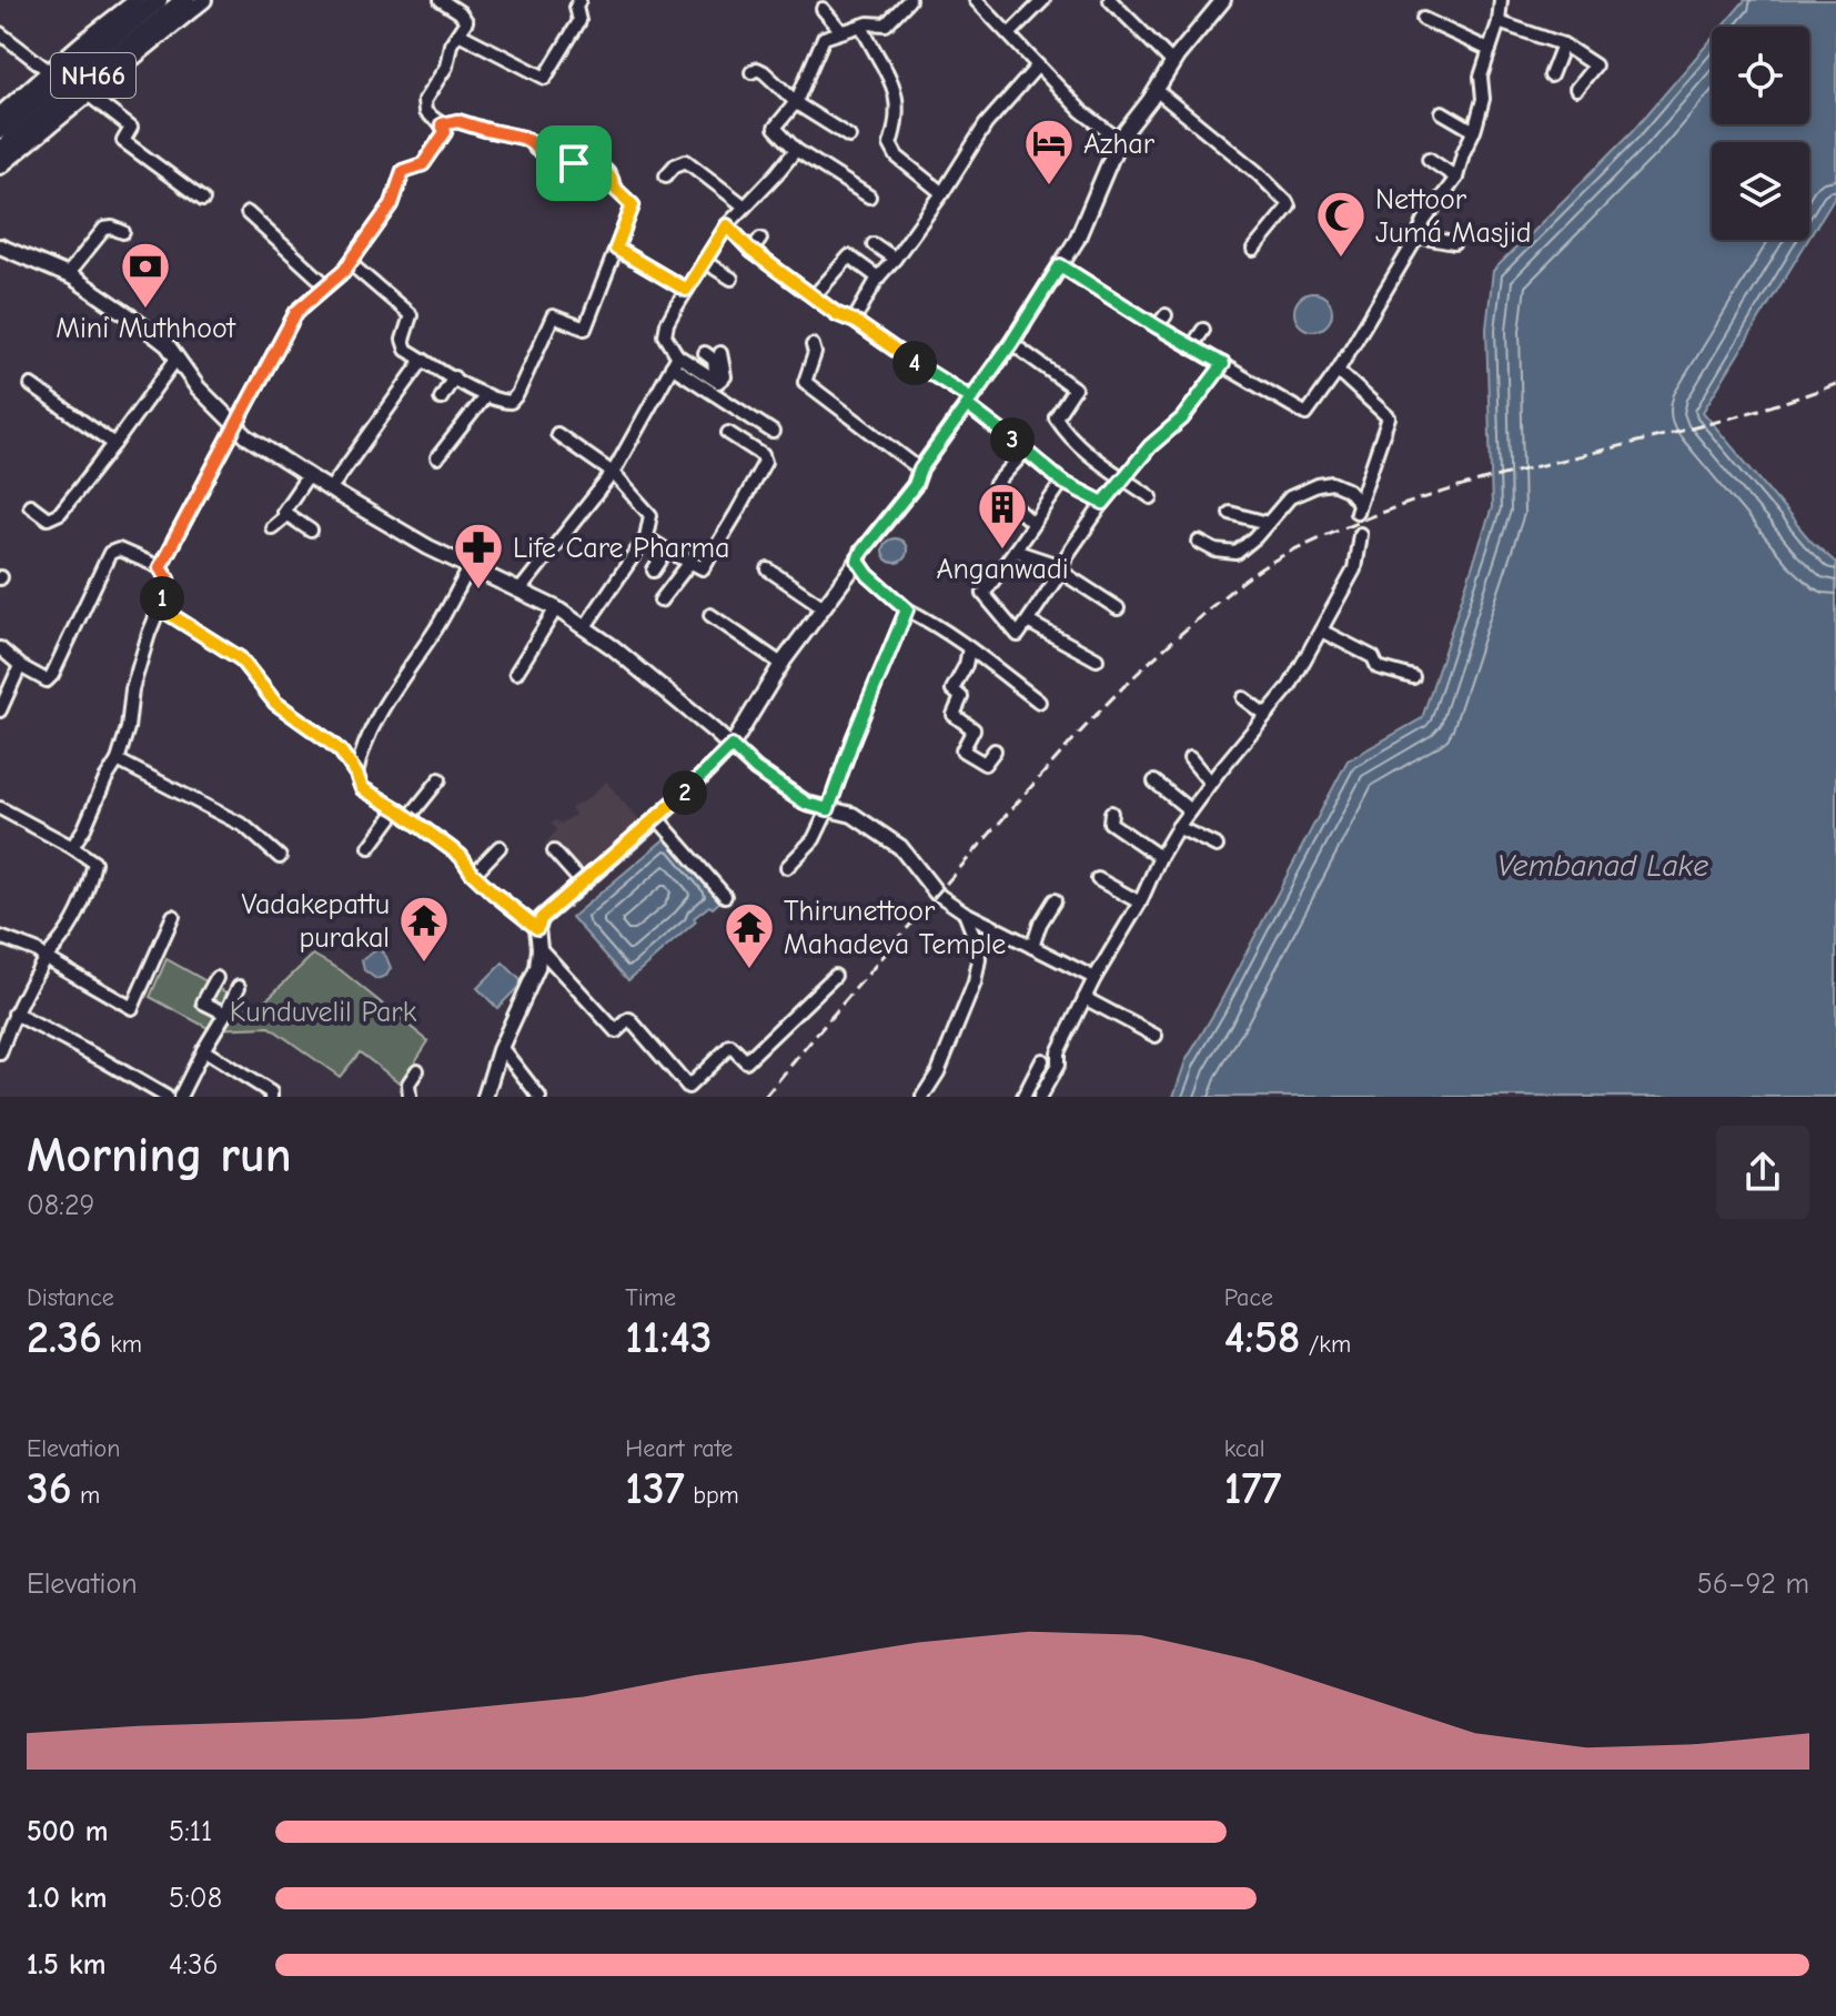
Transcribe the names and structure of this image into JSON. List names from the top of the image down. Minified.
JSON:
{"streets":{"highway":["NH66"]},"water":["Vembanad Lake"],"parks":["Kunduvelil Park"],"places":{"hotel":["Azhar"],"mosque":["Nettoor Jumá Masjid"],"bank":["Mini Muthhoot"],"building":["Anganwadi"],"pharmacy":["Life Care Pharma"],"temple":["Vadakepattu purakal","Thirunettoor Mahadeva Temple"]},"page":{"pins":["4","3","1","2"],"heading":["Morning run","08:29"],"stats":[["Distance","2.36 km"],["Time","11:43"],["Pace","4:58 /km"],["Elevation","36 m"],["Heart rate","137 bpm"],["kcal","177"]],"chart":["Elevation","56–92 m"],"list":[{"name":"500 m","note":"5:11"},{"name":"1.0 km","note":"5:08"},{"name":"1.5 km","note":"4:36"}]}}
